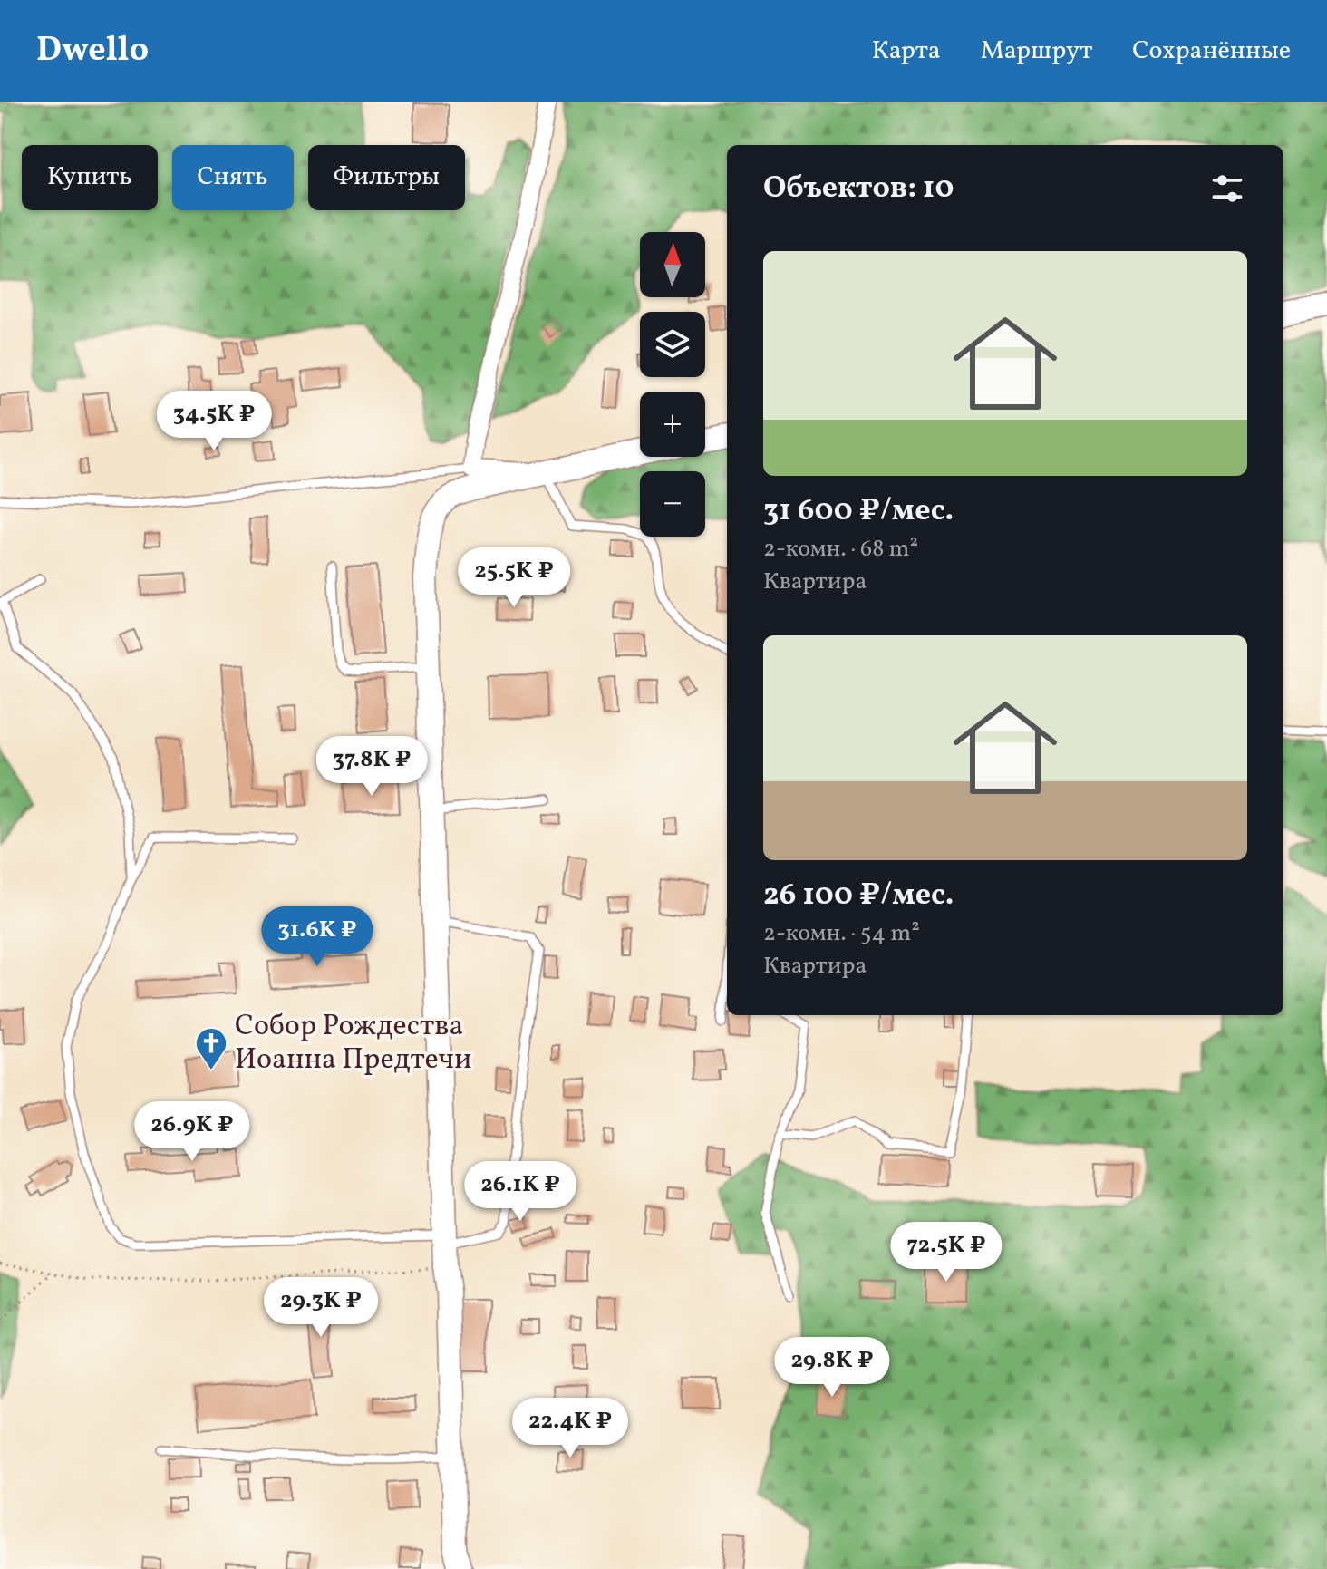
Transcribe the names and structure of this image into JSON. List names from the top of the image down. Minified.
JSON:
{"places":{"church":["Собор Рождества Иоанна Предтечи"]},"north":"top","page":{"header":"Dwello","nav":["Карта","Маршрут","Сохранённые"],"chip":["Купить","Снять","Фильтры"],"heading":"Объектов: 10","map_buttons":["+","−"],"list":[{"name":"31 600 ₽/мес.","note":"2-комн. · 68 m² · Квартира"},{"name":"26 100 ₽/мес.","note":"2-комн. · 54 m² · Квартира"}],"price":["34.5K ₽","25.5K ₽","37.8K ₽","31.6K ₽","26.9K ₽","26.1K ₽","72.5K ₽","29.3K ₽","29.8K ₽","22.4K ₽"]}}
